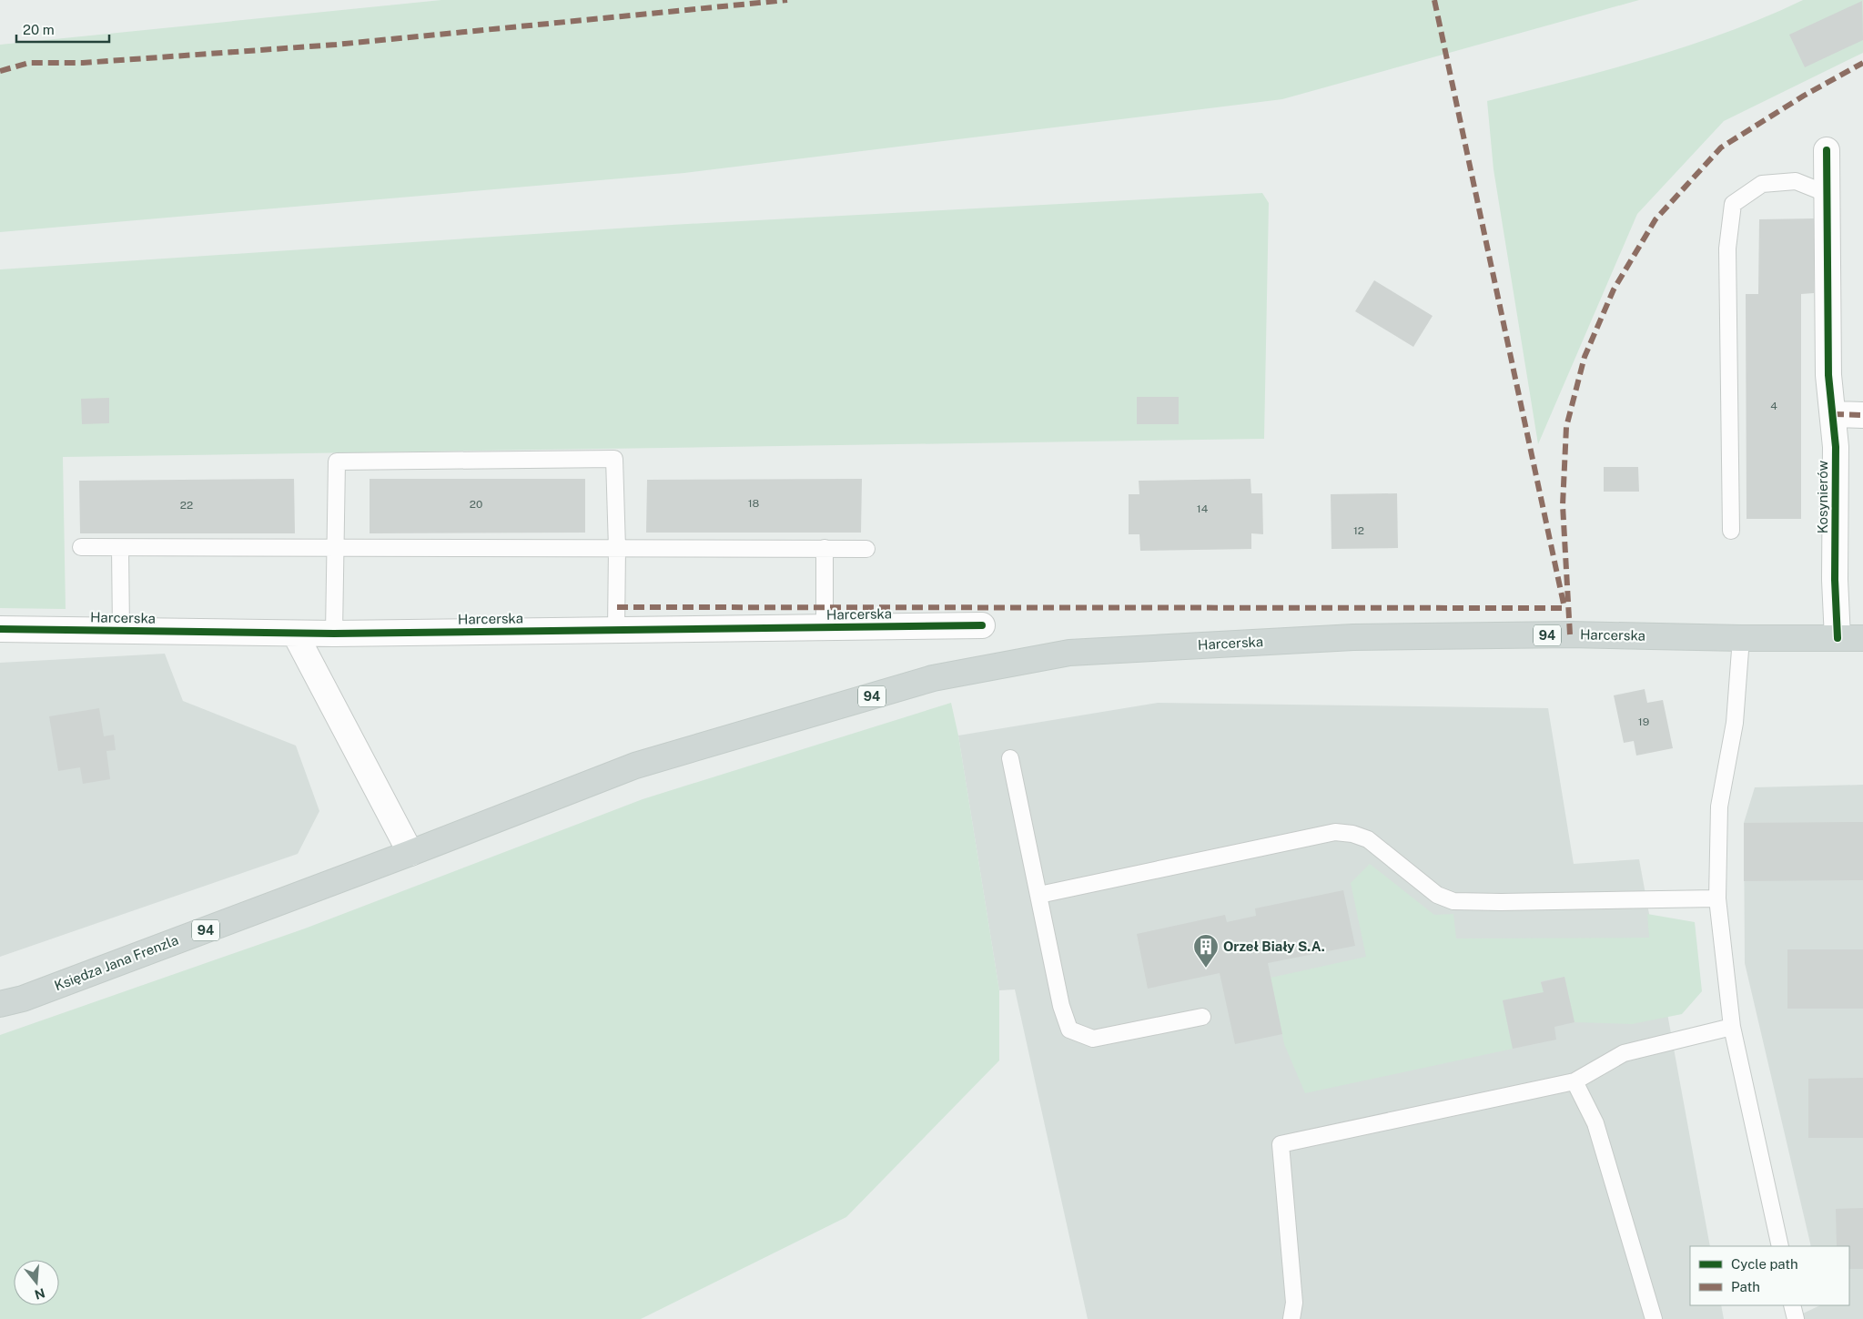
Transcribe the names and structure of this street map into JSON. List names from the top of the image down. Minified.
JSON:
{"streets":{"main road":["Harcerska","94","Księdza Jana Frenzla"],"street":["Kosynierów"]},"crossings":[["Kosynierów","Harcerska"],["Harcerska","Księdza Jana Frenzla"]],"places":{"building":["Orzeł Biały S.A."]},"house_numbers":["4","18","20","22","14","12","19"],"legend":["Cycle path","Path"],"scale_bar":"20 m","north":"bottom"}
